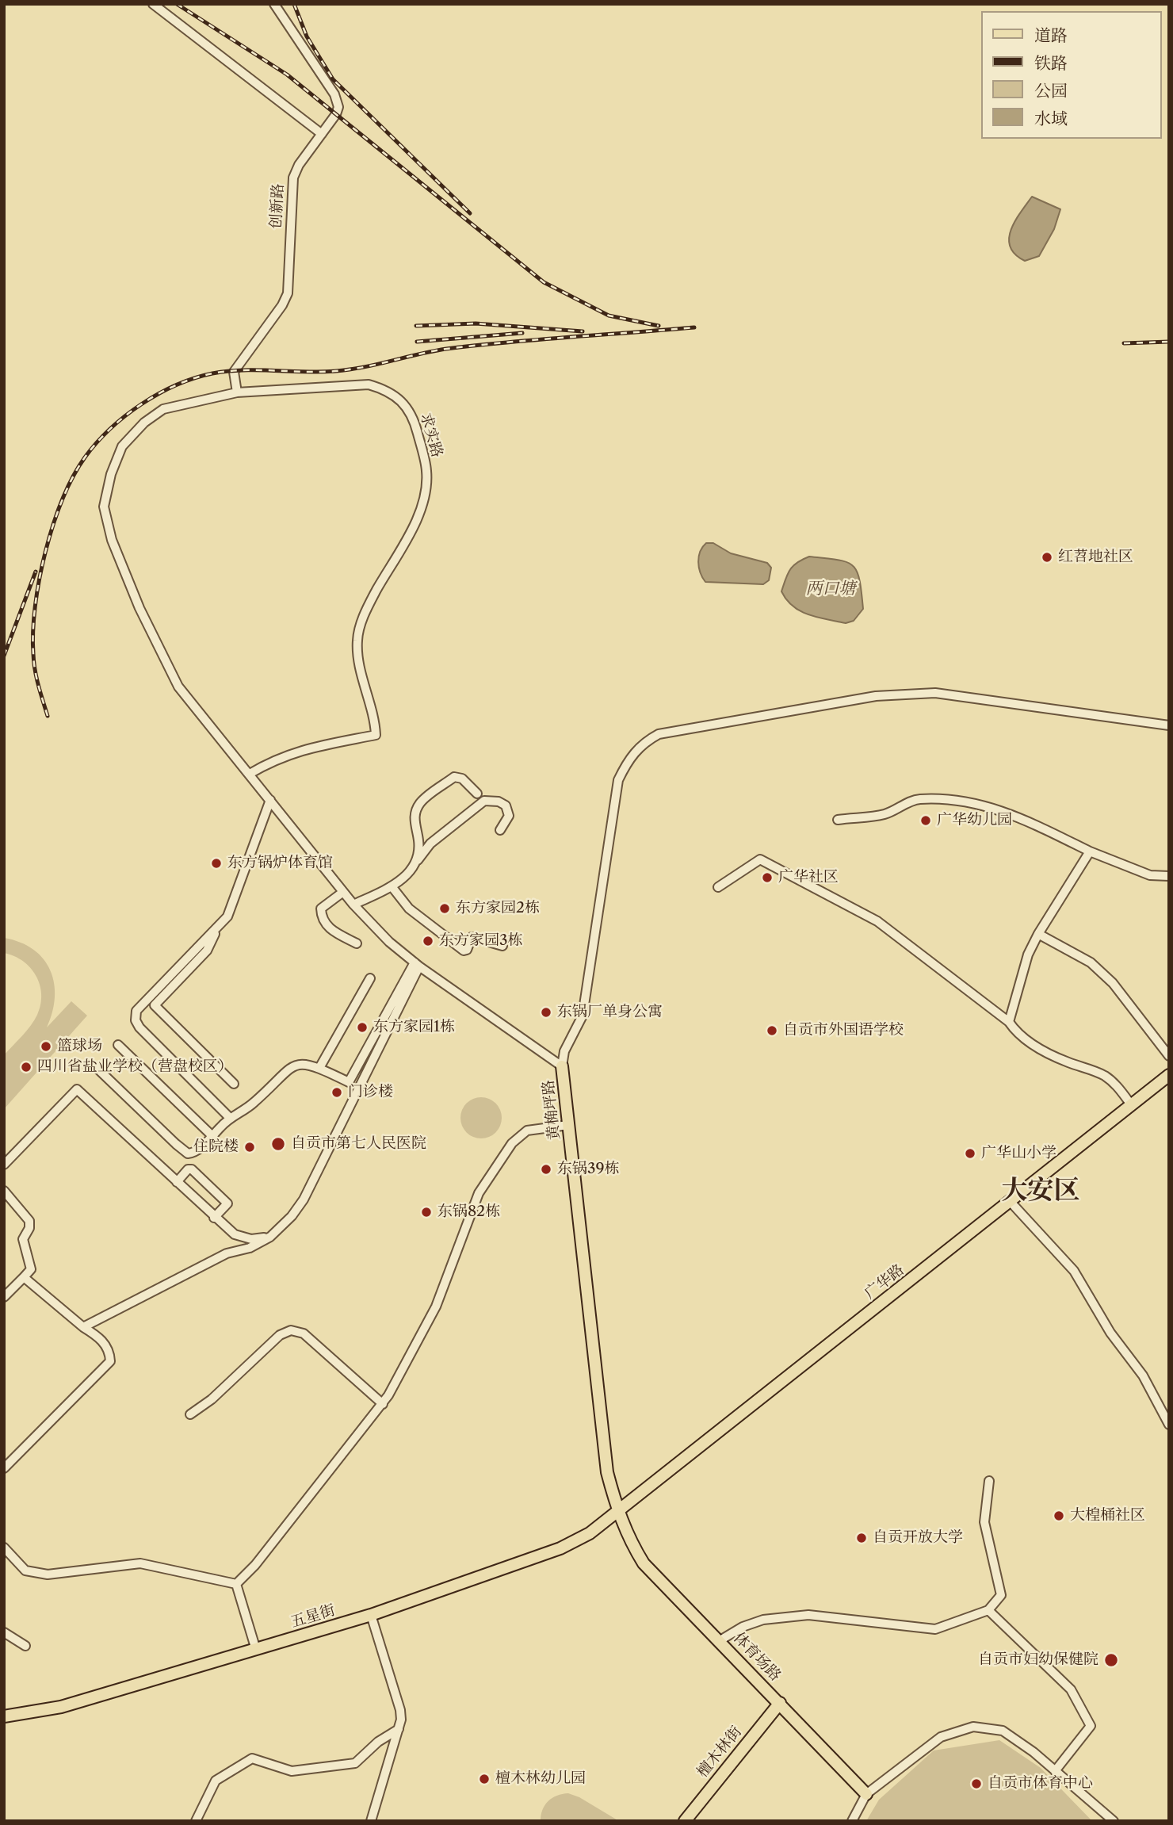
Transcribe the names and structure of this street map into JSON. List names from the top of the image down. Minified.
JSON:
{"streets":{"main road":["黄桷坪路","广华路","五星街","体育场路","檀木林街"],"street":["创新路","求实路"]},"crossings":[["创新路","求实路"],["求实路","黄桷坪路"],["黄桷坪路","广华路"],["黄桷坪路","五星街"],["黄桷坪路","体育场路"],["广华路","五星街"],["广华路","体育场路"],["五星街","体育场路"],["体育场路","檀木林街"]],"districts":["大安区"],"water":["两口塘"],"places":["红苕地社区","广华幼儿园","东方锅炉体育馆","广华社区","东方家园2栋","东方家园3栋","东锅厂单身公寓","东方家园1栋","自贡市外国语学校","篮球场","四川省盐业学校（营盘校区）","门诊楼","自贡市第七人民医院","住院楼","广华山小学","东锅39栋","东锅82栋","大楻桶社区","自贡开放大学","自贡市妇幼保健院","檀木林幼儿园","自贡市体育中心"],"legend":["道路","铁路","公园","水域"]}
